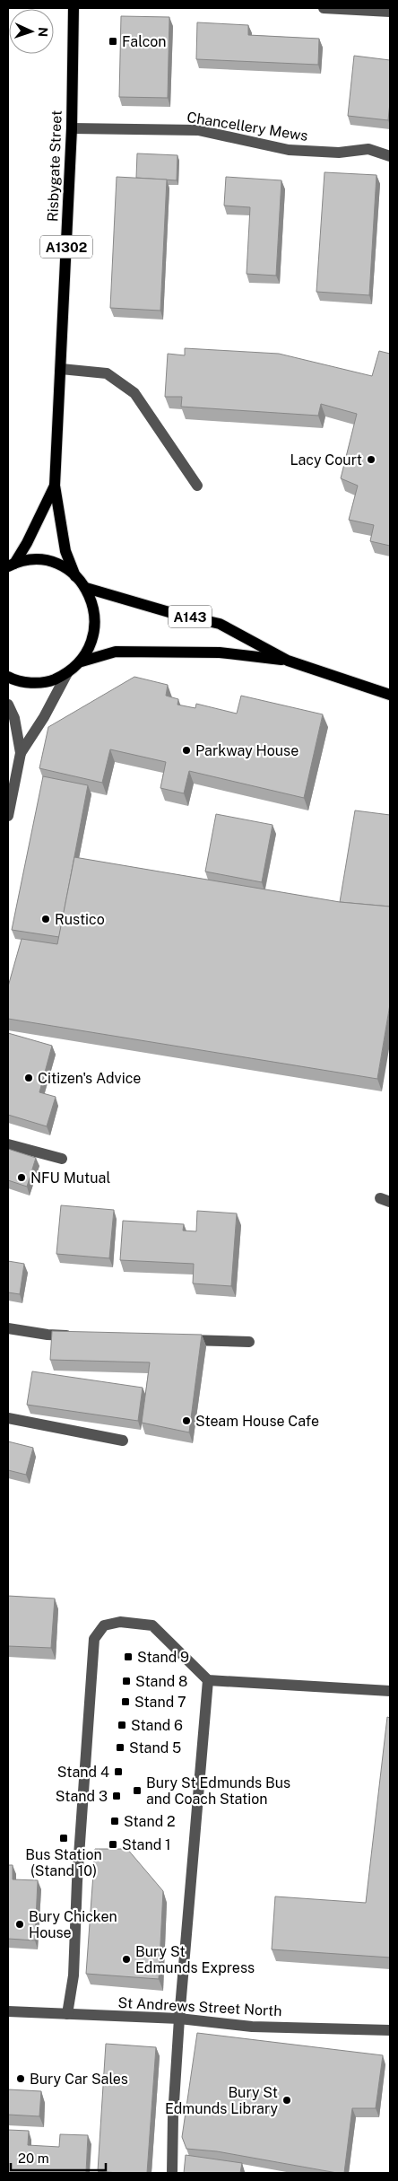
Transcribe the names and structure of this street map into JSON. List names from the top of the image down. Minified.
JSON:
{"streets":{"main road":["Risbygate Street","A1302","A143"],"street":["Chancellery Mews","St Andrews Street North"]},"crossings":[["Chancellery Mews","Risbygate Street"]],"places":{"transit":["Falcon","Stand 9","Stand 8","Stand 7","Stand 6","Stand 5","Stand 4","Bury St Edmunds Bus and Coach Station","Stand 3","Stand 2","Bus Station (Stand 10)","Stand 1"],"other":["Lacy Court","Parkway House","Rustico","Citizen's Advice","NFU Mutual","Steam House Cafe","Bury Chicken House","Bury St Edmunds Express","Bury Car Sales","Bury St Edmunds Library"]},"scale_bar":"20 m","north":"right"}
